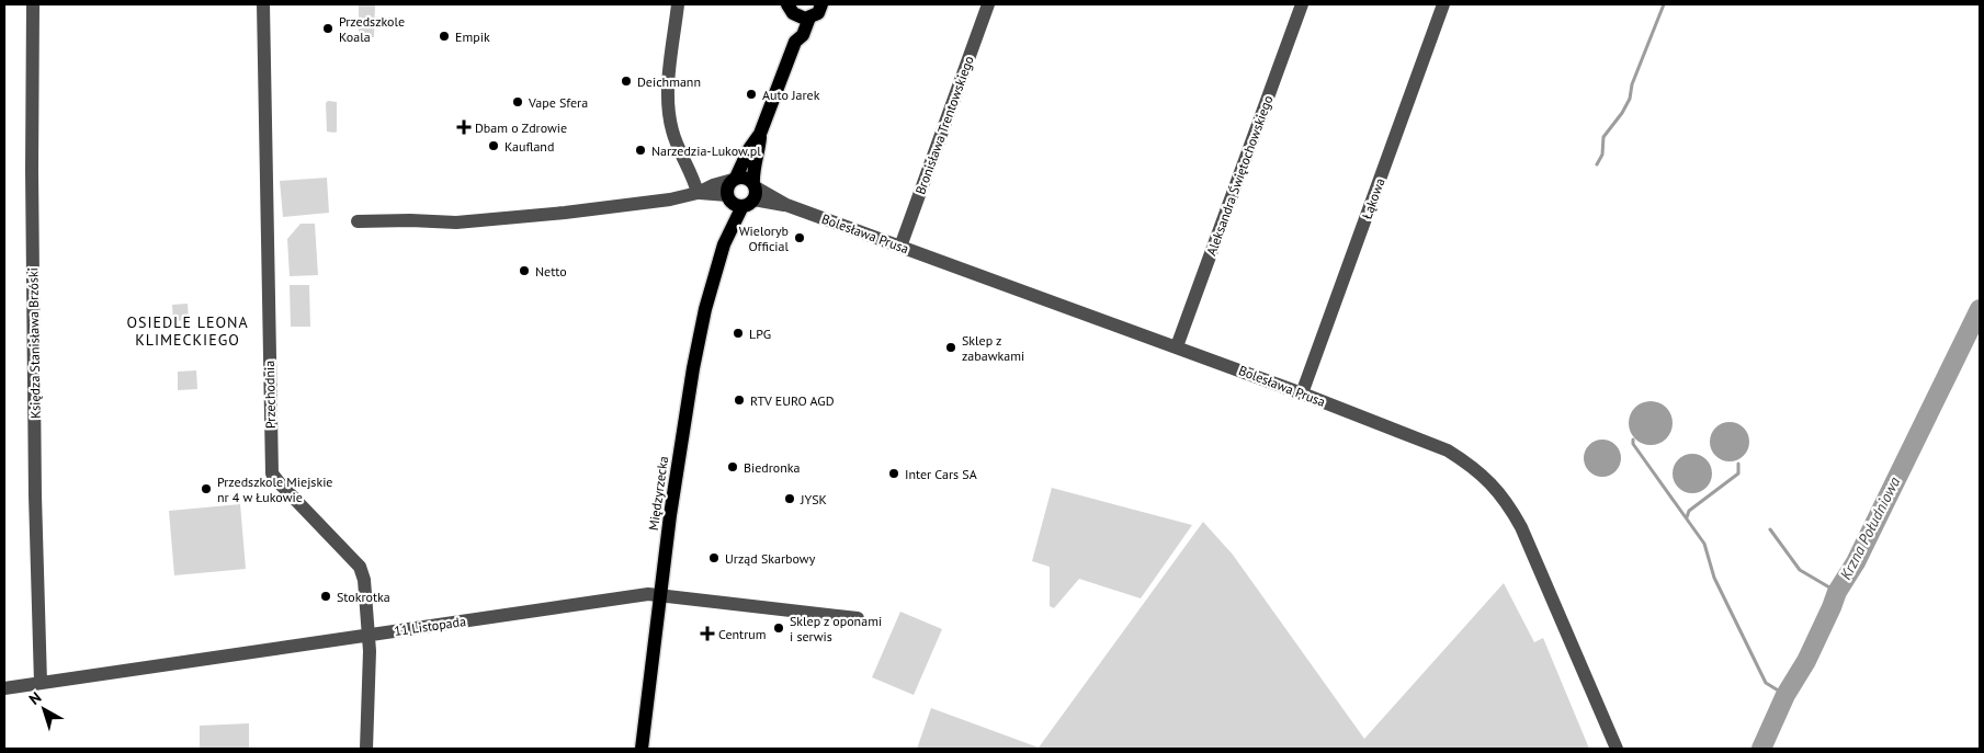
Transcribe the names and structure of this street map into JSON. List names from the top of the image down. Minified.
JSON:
{"streets":{"main road":["Międzyrzecka"],"street":["Bronisława Trentowskiego","Aleksandra Świętochowskiego","Łąkowa","Bolesława Prusa","Księdza Stanisława Brzóski","Przechodnia","11 Listopada"]},"crossings":[["Bronisława Trentowskiego","Bolesława Prusa"],["Aleksandra Świętochowskiego","Bolesława Prusa"],["Łąkowa","Bolesława Prusa"],["Bolesława Prusa","Międzyrzecka"],["Księdza Stanisława Brzóski","11 Listopada"],["Przechodnia","11 Listopada"],["Międzyrzecka","11 Listopada"]],"districts":["OSIEDLE LEONA KLIMECKIEGO"],"water":["Krzna Południowa"],"places":{"other":["Przedszkole Koala","Empik","Deichmann","Auto Jarek","Vape Sfera","Kaufland","Narzedzia-Lukow.pl","Wieloryb Official","Netto","LPG","Sklep z zabawkami","RTV EURO AGD","Biedronka","Inter Cars SA","Przedszkole Miejskie nr 4 w Łukowie","JYSK","Urząd Skarbowy","Stokrotka","Sklep z oponami i serwis"],"health":["Dbam o Zdrowie","Centrum"]},"north":"top left"}
